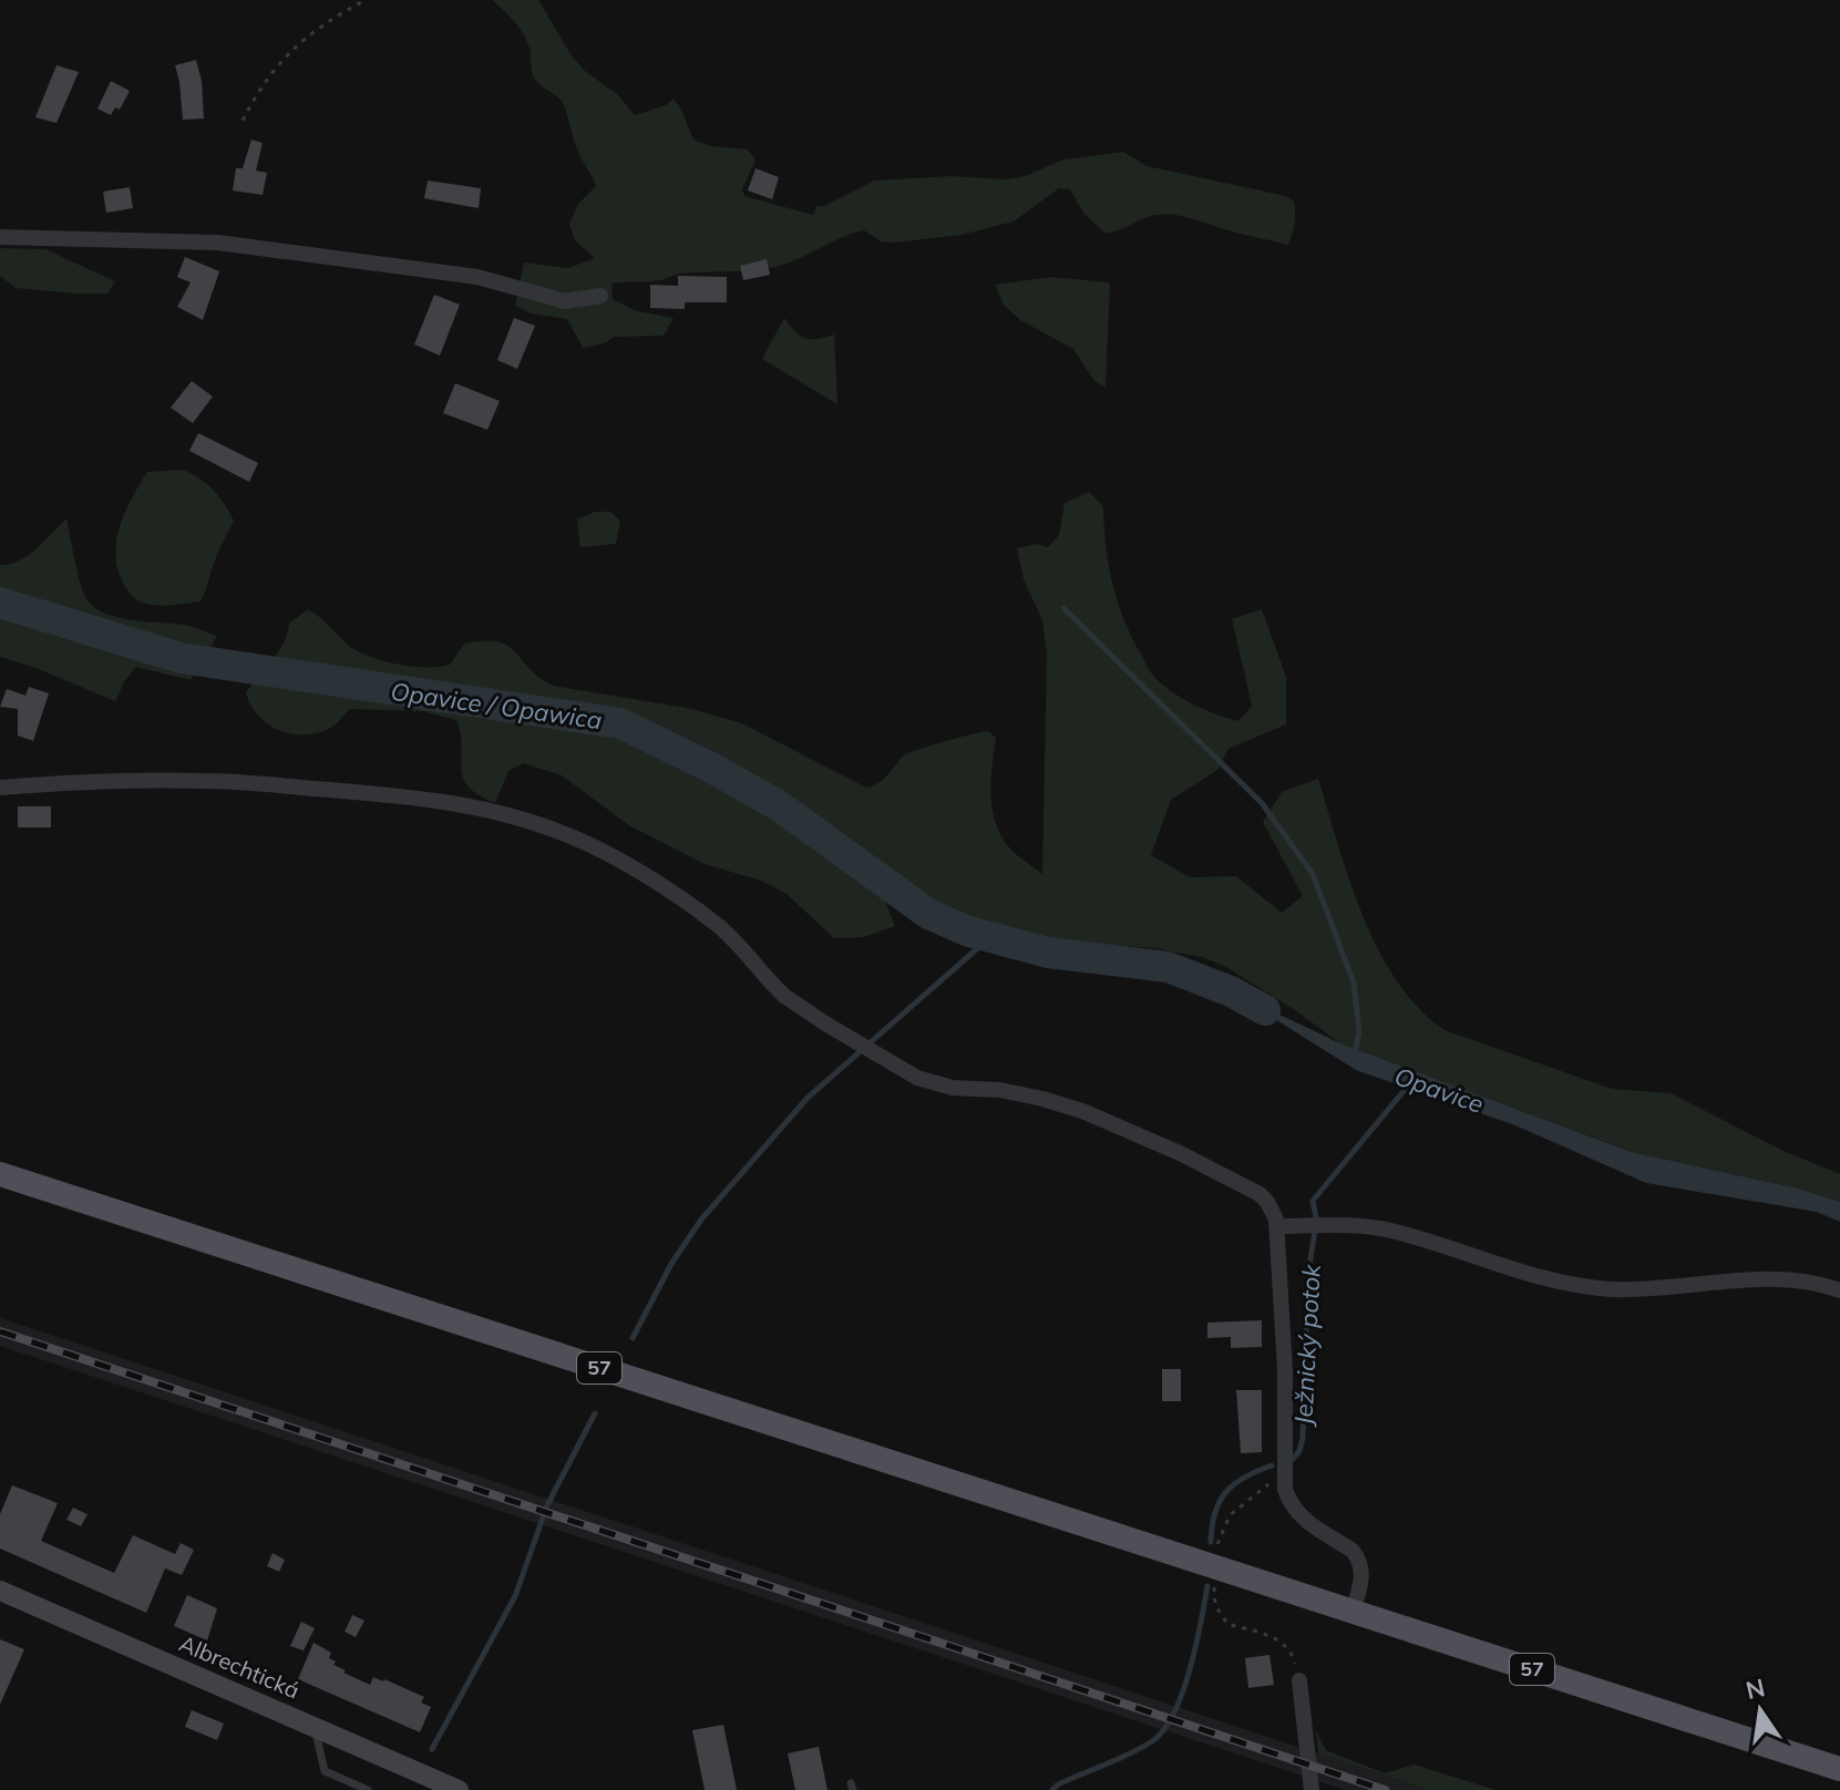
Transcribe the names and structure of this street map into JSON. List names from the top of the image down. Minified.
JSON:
{"streets":{"main road":["57","Albrechtická"]},"water":["Opavice / Opawica","Opavice","Ježnický potok"],"north":"top"}
